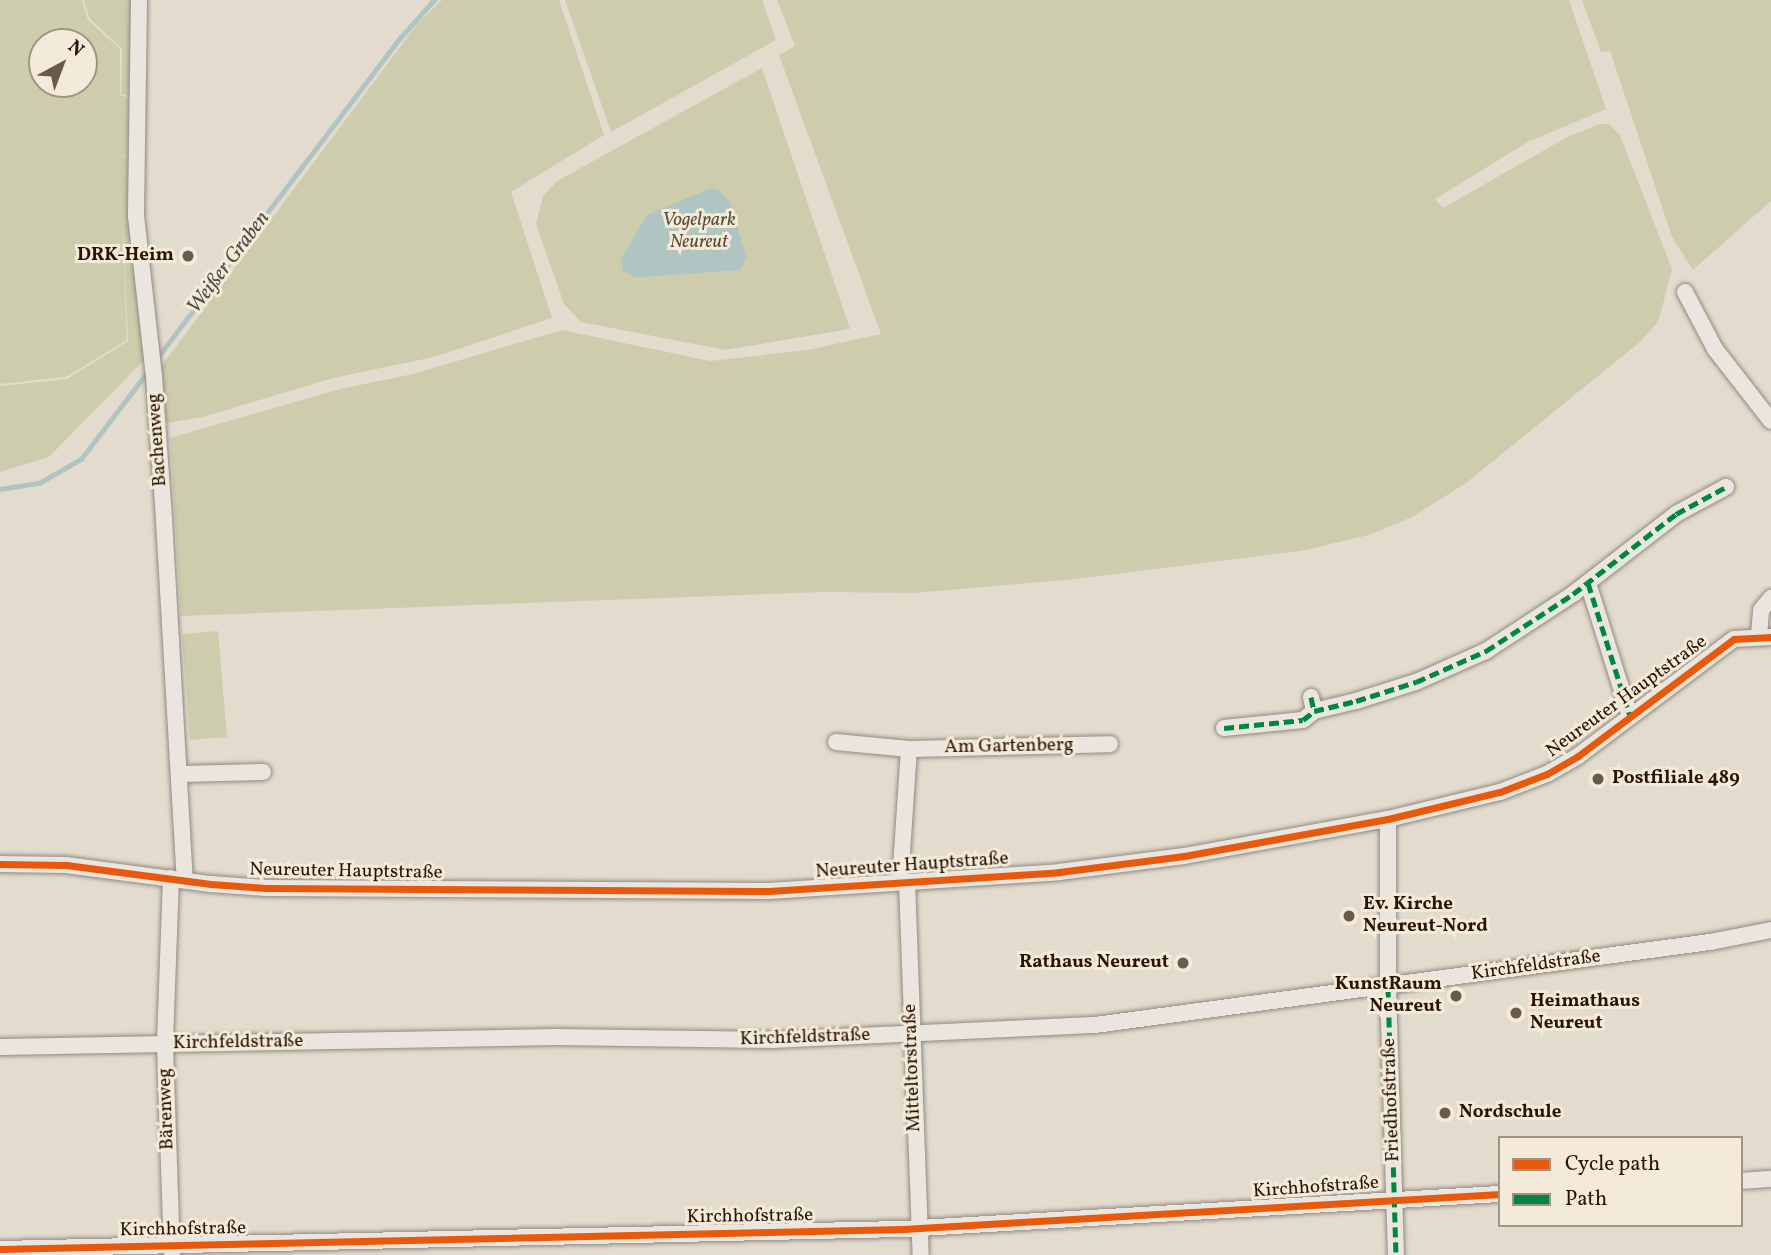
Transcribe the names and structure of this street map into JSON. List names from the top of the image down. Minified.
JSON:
{"streets":{"street":["Bachenweg","Neureuter Hauptstraße","Am Gartenberg","Kirchfeldstraße","Mitteltorstraße","Friedhofstraße","Bärenweg","Kirchhofstraße"]},"crossings":[["Bachenweg","Neureuter Hauptstraße"],["Bachenweg","Bärenweg"],["Neureuter Hauptstraße","Mitteltorstraße"],["Neureuter Hauptstraße","Friedhofstraße"],["Neureuter Hauptstraße","Bärenweg"],["Kirchfeldstraße","Mitteltorstraße"],["Kirchfeldstraße","Friedhofstraße"],["Kirchfeldstraße","Bärenweg"],["Mitteltorstraße","Kirchhofstraße"],["Friedhofstraße","Kirchhofstraße"],["Bärenweg","Kirchhofstraße"]],"water":["Weißer Graben"],"parks":["Vogelpark Neureut"],"places":["DRK-Heim","Postfiliale 489","Ev. Kirche Neureut-Nord","Rathaus Neureut","KunstRaum Neureut","Heimathaus Neureut","Nordschule"],"legend":["Cycle path","Path"],"north":"top right"}
